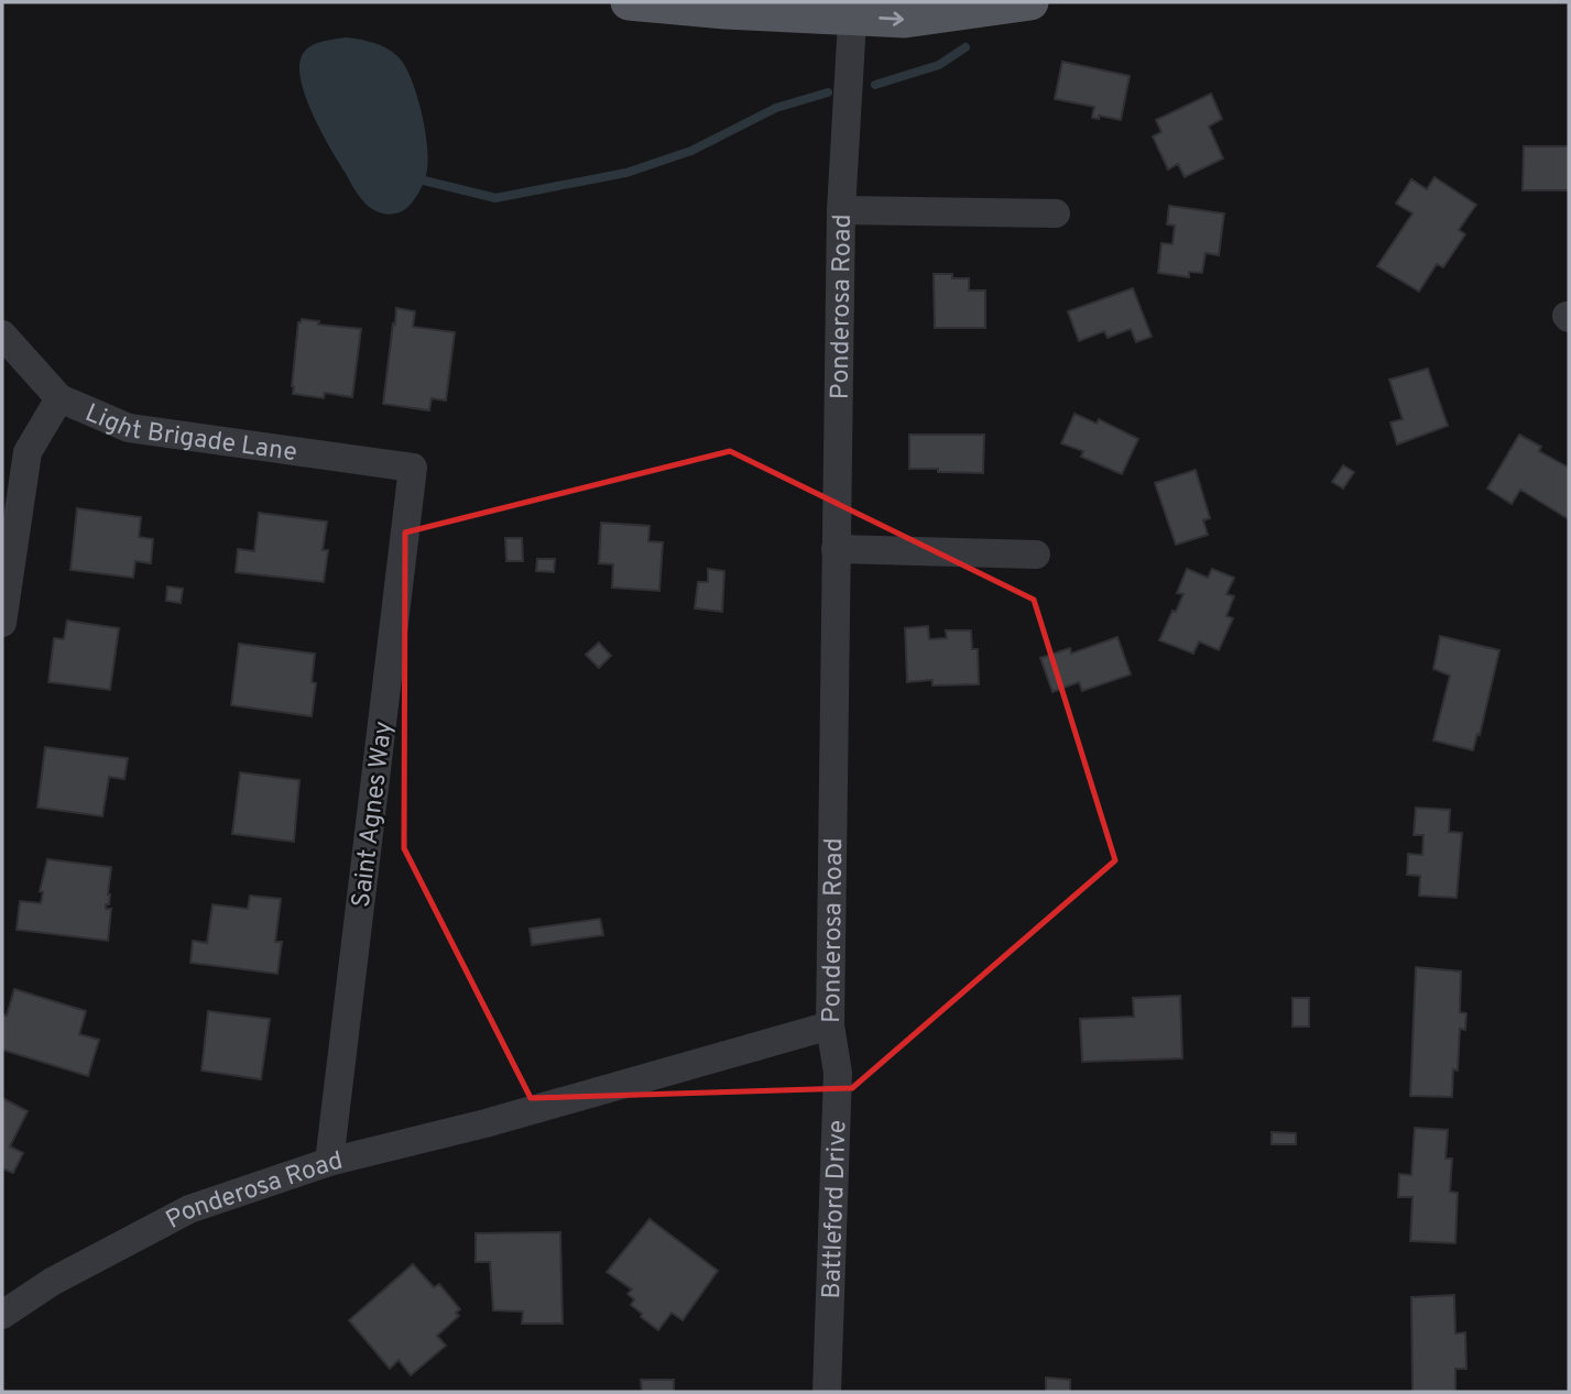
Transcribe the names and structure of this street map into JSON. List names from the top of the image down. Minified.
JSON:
{"streets":{"street":["Ponderosa Road","Light Brigade Lane","Saint Agnes Way","Battleford Drive"]},"crossings":[["Ponderosa Road","Saint Agnes Way"],["Ponderosa Road","Battleford Drive"],["Light Brigade Lane","Saint Agnes Way"]]}
